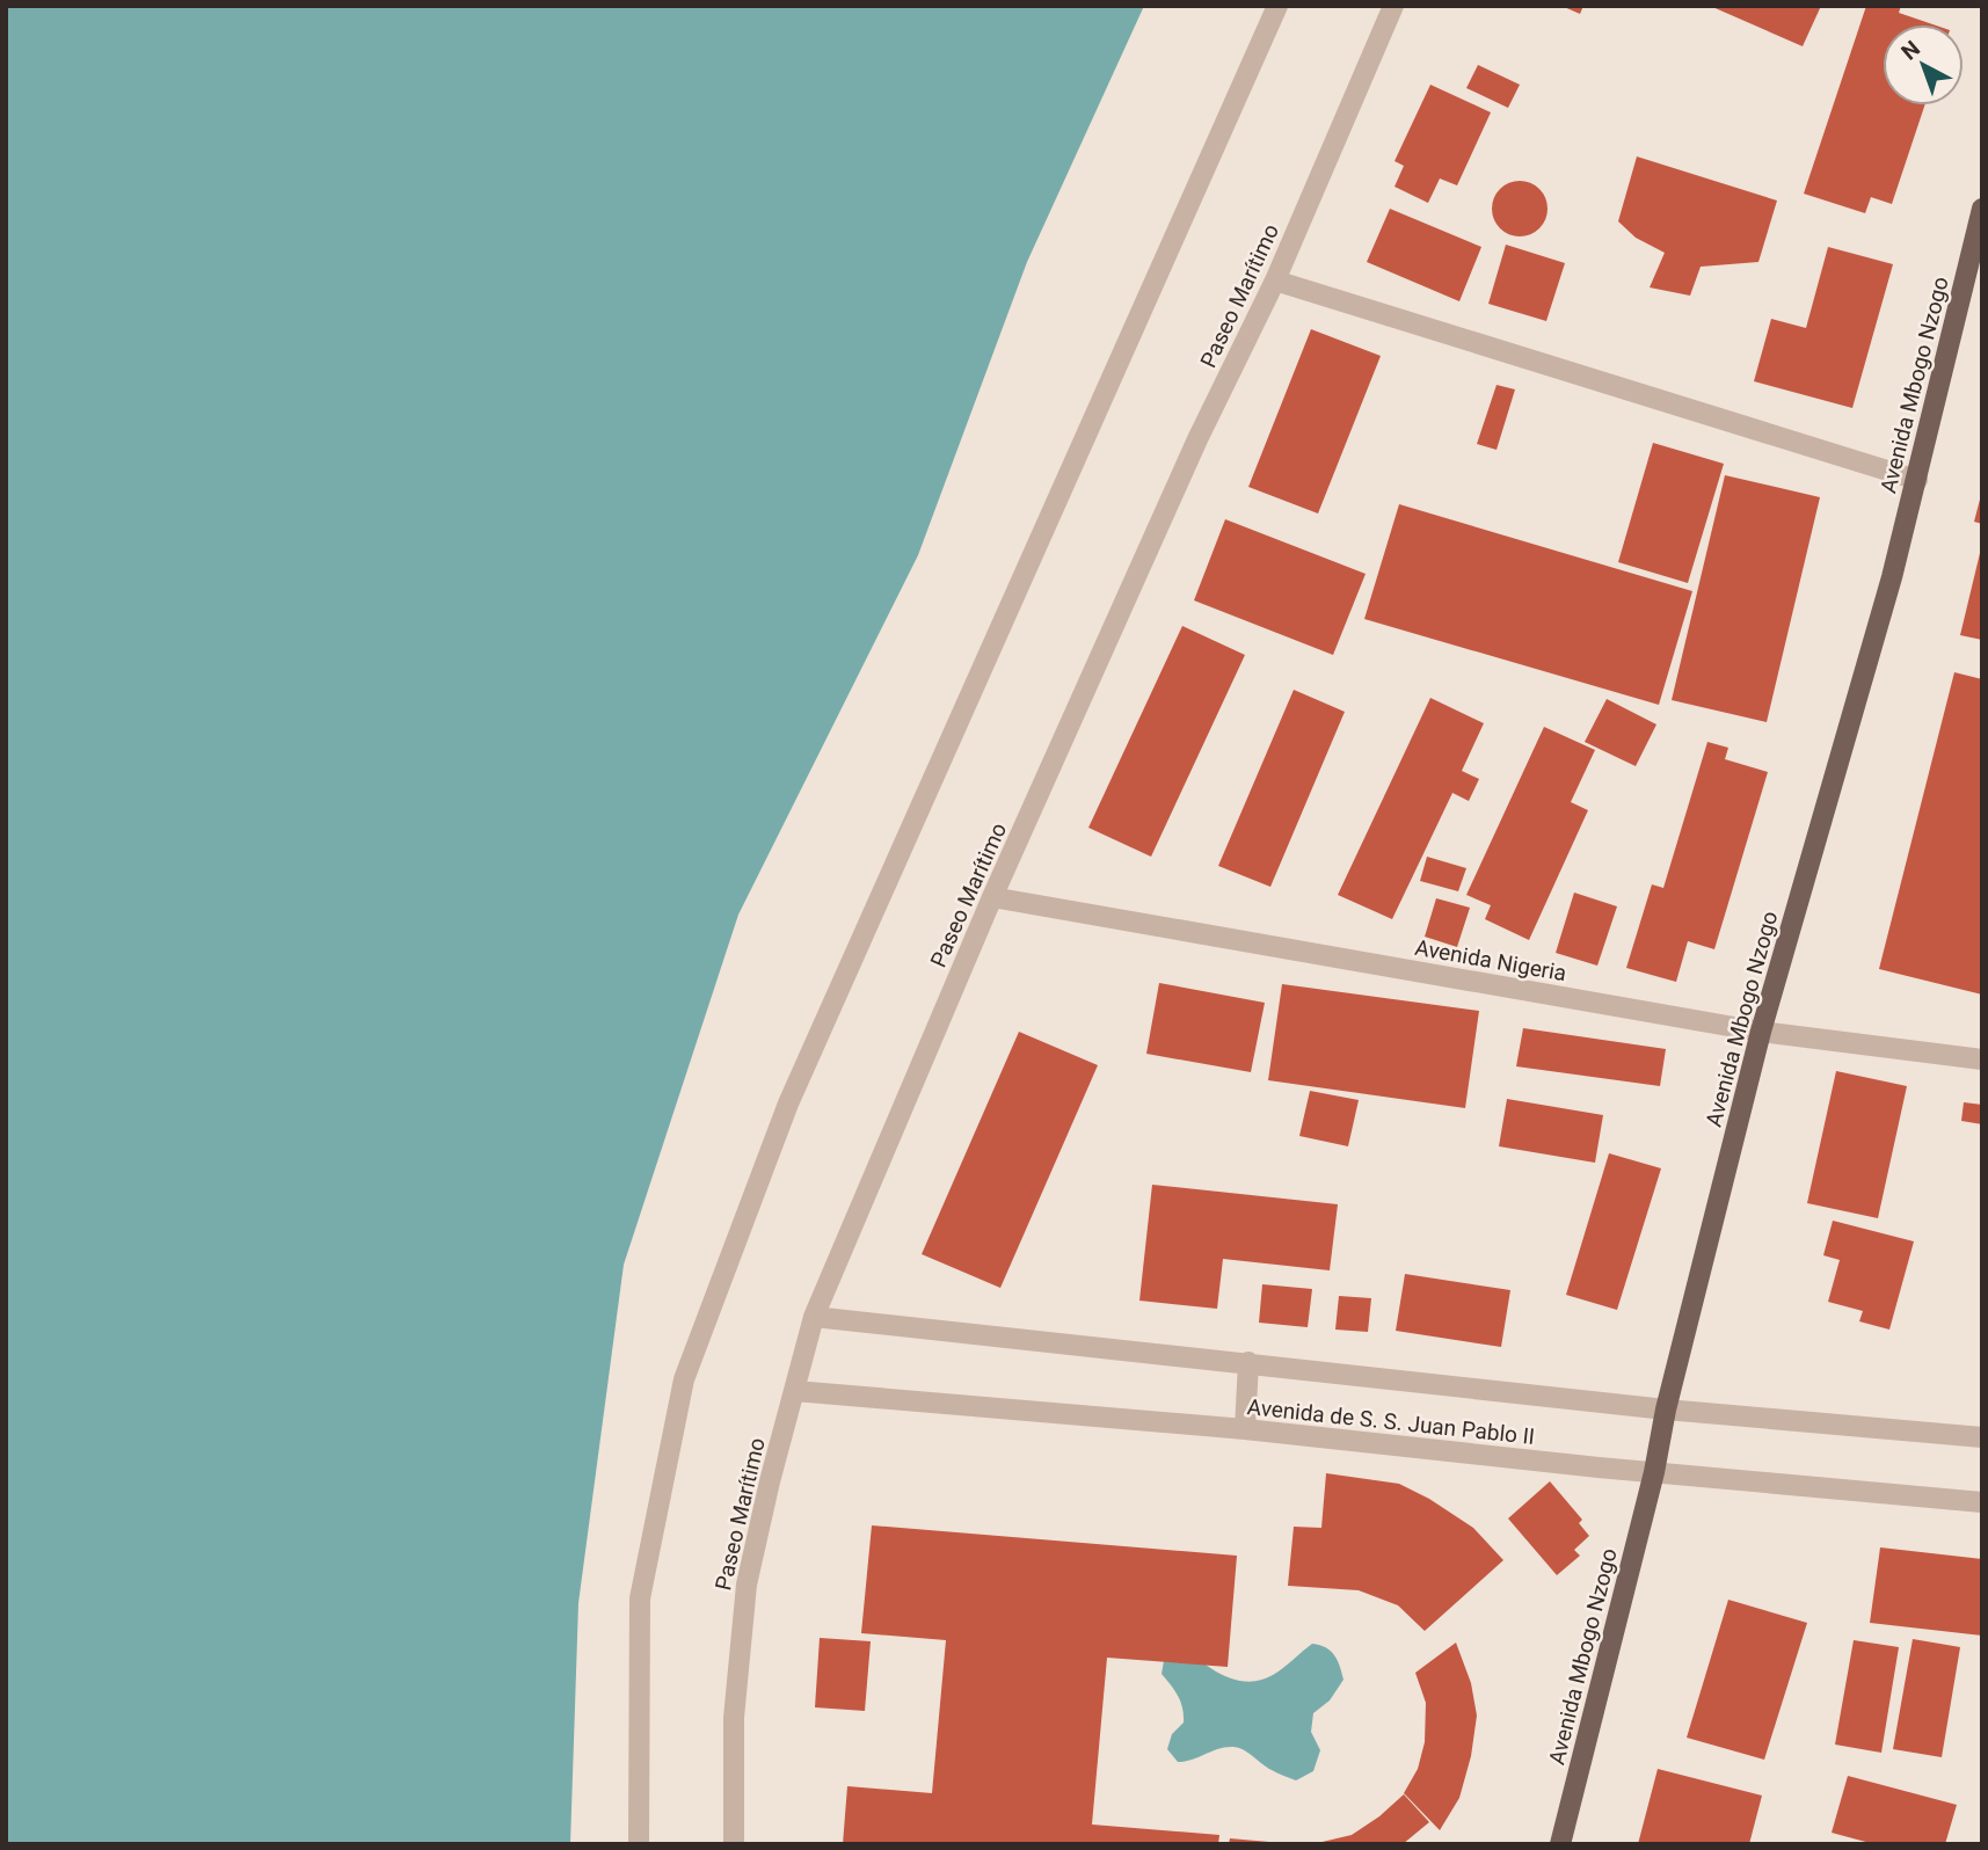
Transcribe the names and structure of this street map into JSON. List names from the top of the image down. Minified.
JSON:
{"streets":{"main road":["Avenida Mbogo Nzogo"],"street":["Paseo Marítimo","Avenida Nigeria","Avenida de S. S. Juan Pablo II"]},"crossings":[["Paseo Marítimo","Avenida Nigeria"],["Paseo Marítimo","Avenida de S. S. Juan Pablo II"],["Avenida Mbogo Nzogo","Avenida Nigeria"],["Avenida Mbogo Nzogo","Avenida de S. S. Juan Pablo II"]],"north":"top left"}
